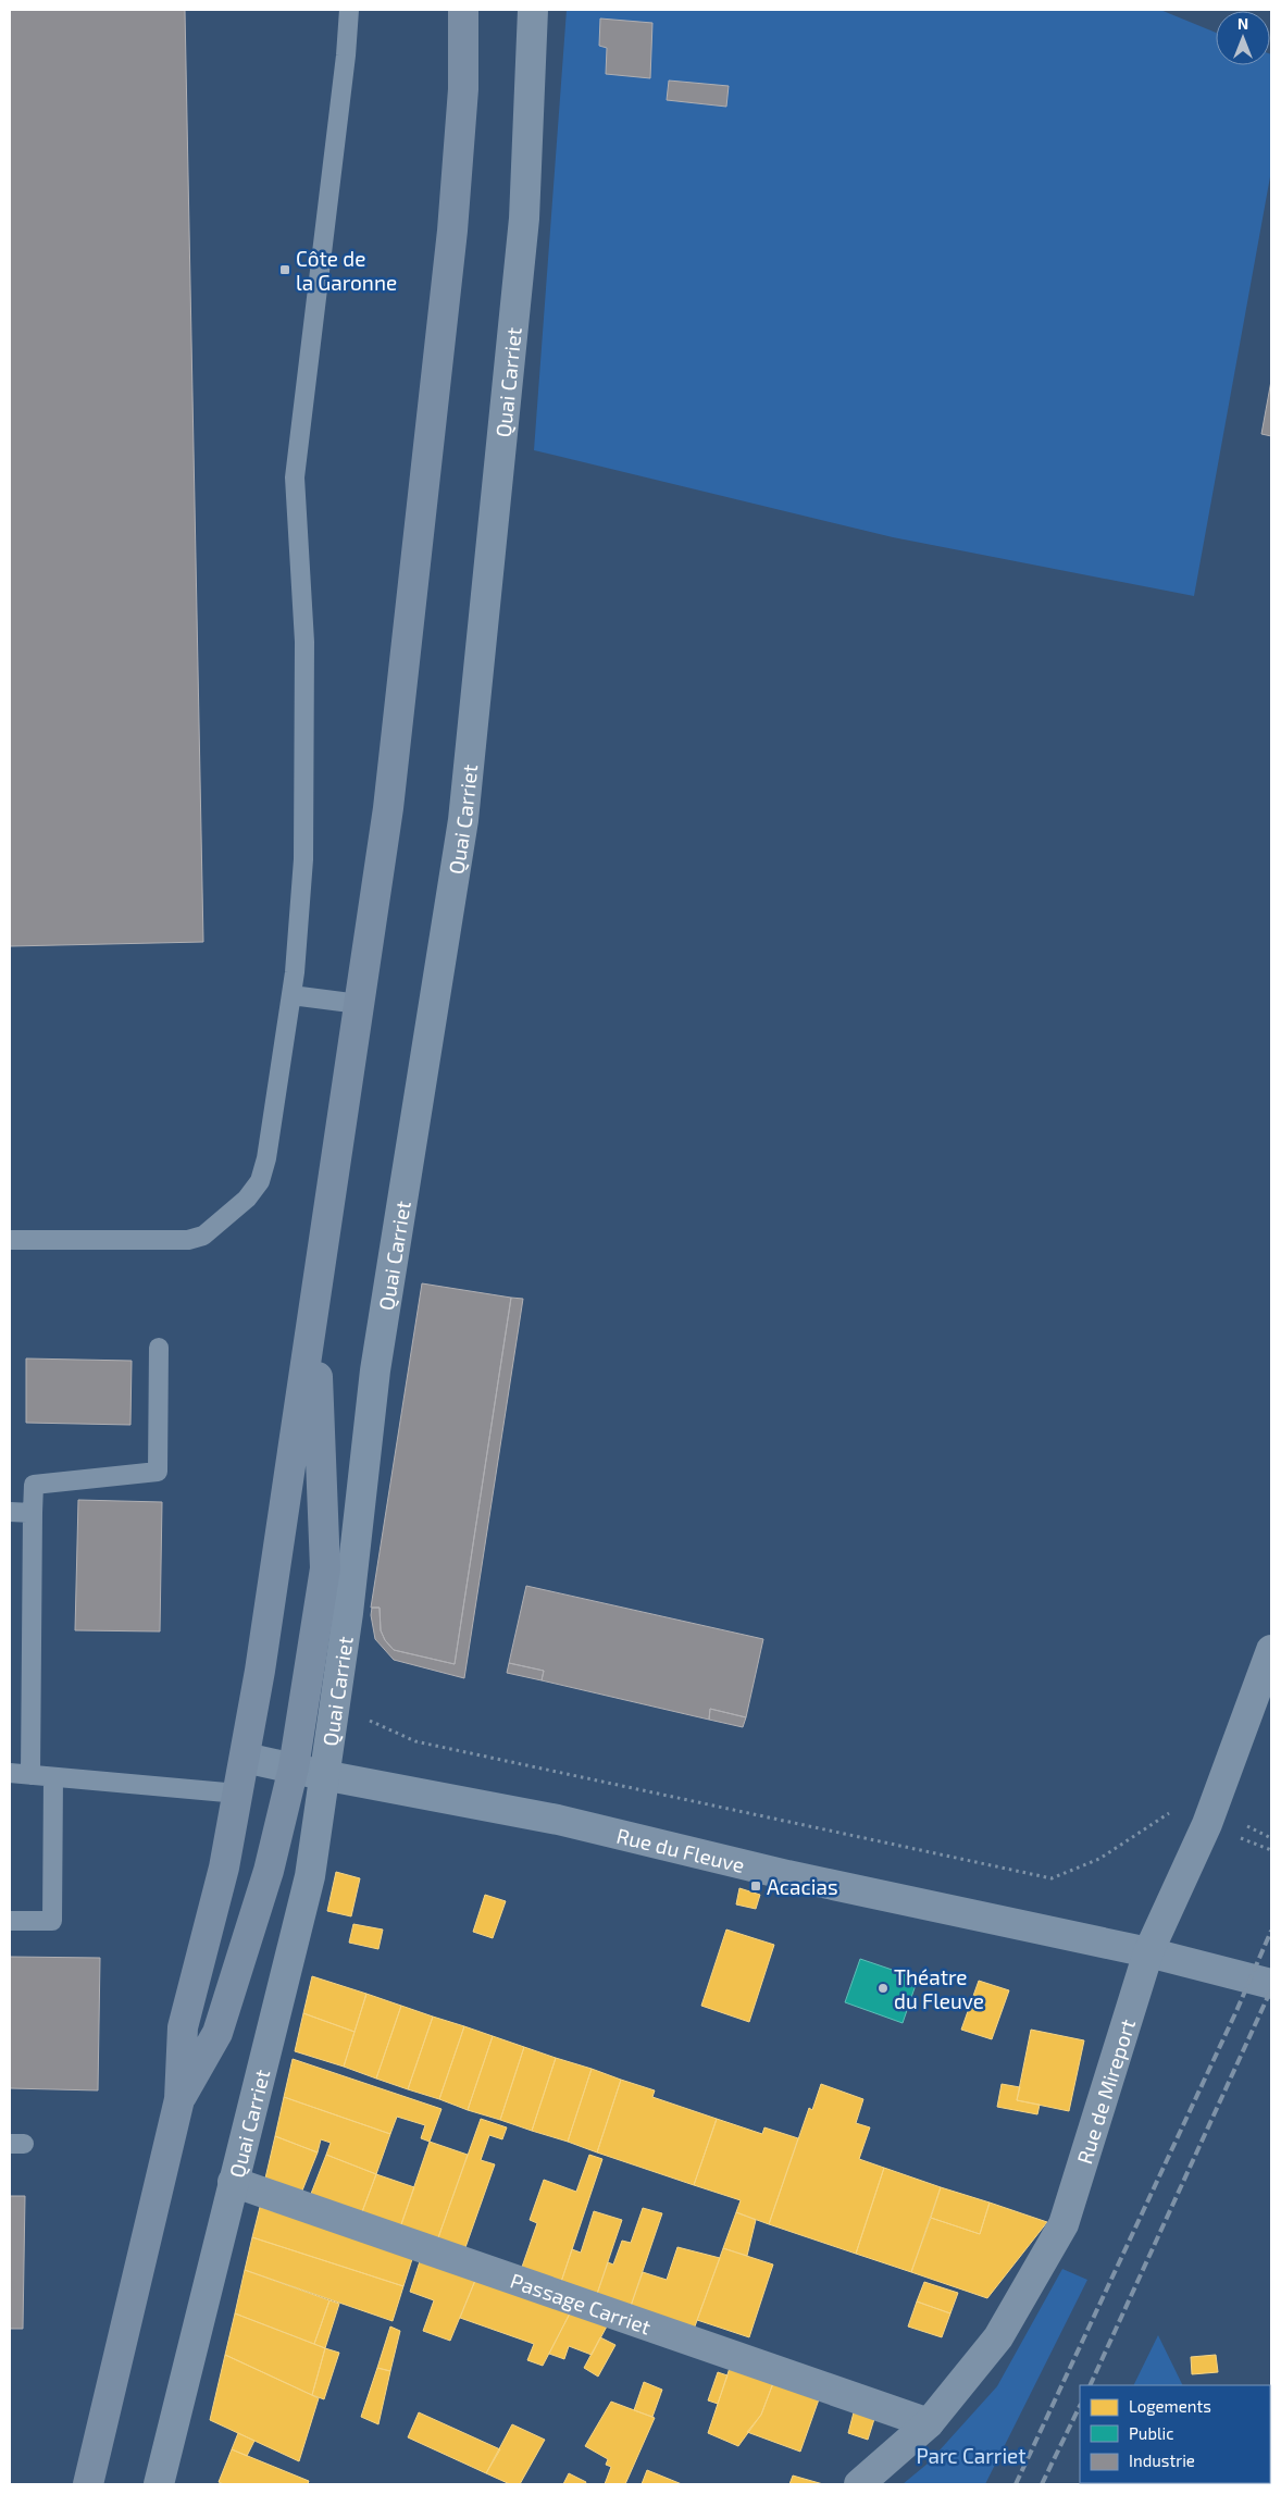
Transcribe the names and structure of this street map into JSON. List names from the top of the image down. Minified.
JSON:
{"streets":{"main road":["Quai Carriet"],"street":["Rue du Fleuve","Rue de Mireport","Passage Carriet"]},"crossings":[["Quai Carriet","Rue du Fleuve"],["Quai Carriet","Passage Carriet"],["Rue du Fleuve","Rue de Mireport"],["Rue de Mireport","Passage Carriet"]],"parks":["Parc Carriet"],"places":{"transit":["Côte de la Garonne","Acacias"],"other":["Théatre du Fleuve"]},"legend":["Logements","Public","Industrie"],"north":"top"}
